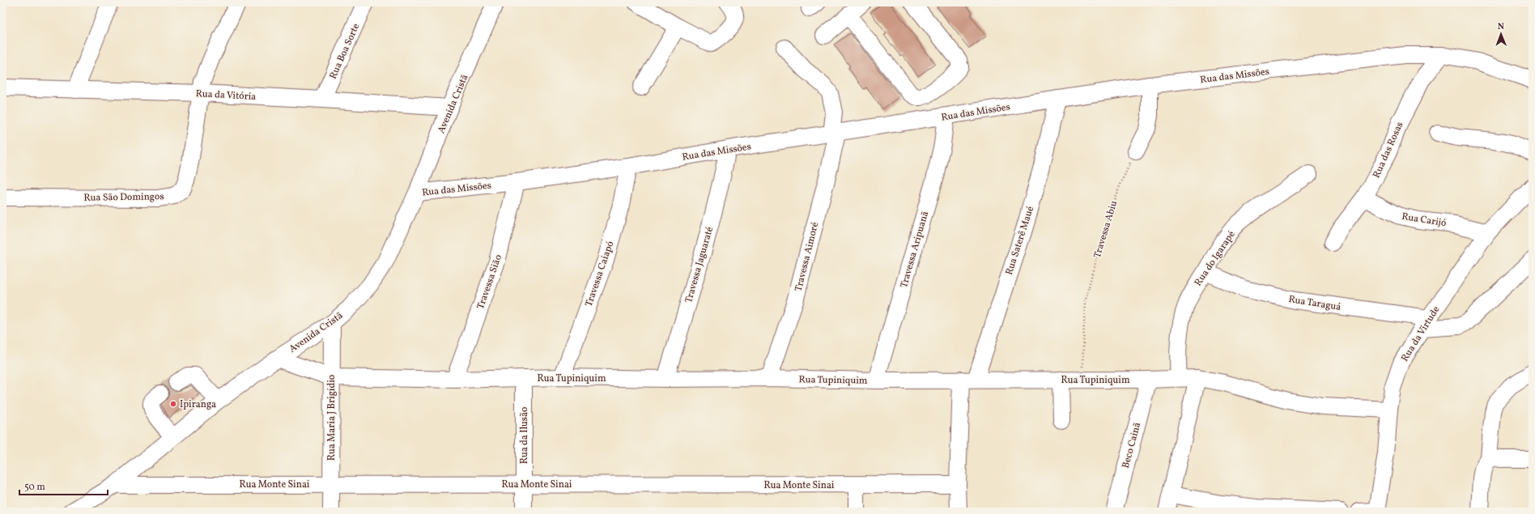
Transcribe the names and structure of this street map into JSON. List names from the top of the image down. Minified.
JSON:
{"streets":{"street":["Rua Boa Sorte","Rua das Missões","Rua da Vitória","Avenida Cristã","Rua das Rosas","Rua São Domingos","Rua Carijó","Rua Saterê Maué","Travessa Aripuanã","Travessa Aimoré","Rua do Igarapé","Travessa Jaguaraté","Travessa Caiapó","Travessa Sião","Rua Taraguá","Rua da Virtude","Rua Tupiniquim","Rua Maria J Brigídio","Rua da Ilusão","Beco Cainã","Rua Monte Sinai"],"path":["Travessa Abiu"]},"crossings":[["Rua Boa Sorte","Rua da Vitória"],["Rua das Missões","Avenida Cristã"],["Rua das Missões","Rua das Rosas"],["Rua das Missões","Rua Saterê Maué"],["Rua das Missões","Travessa Aripuanã"],["Rua das Missões","Travessa Aimoré"],["Rua das Missões","Travessa Jaguaraté"],["Rua das Missões","Travessa Caiapó"],["Rua das Missões","Travessa Sião"],["Rua da Vitória","Avenida Cristã"],["Rua da Vitória","Rua São Domingos"],["Avenida Cristã","Rua Tupiniquim"],["Avenida Cristã","Rua Maria J Brigídio"],["Avenida Cristã","Rua Monte Sinai"],["Rua das Rosas","Rua Carijó"],["Rua Carijó","Rua da Virtude"],["Travessa Abiu","Rua Tupiniquim"],["Rua Saterê Maué","Rua Tupiniquim"],["Rua Saterê Maué","Rua Monte Sinai"],["Travessa Aripuanã","Rua Tupiniquim"],["Travessa Aimoré","Rua Tupiniquim"],["Rua do Igarapé","Rua Taraguá"],["Rua do Igarapé","Rua Tupiniquim"],["Travessa Jaguaraté","Rua Tupiniquim"],["Travessa Caiapó","Rua Tupiniquim"],["Travessa Sião","Rua Tupiniquim"],["Rua Taraguá","Rua da Virtude"],["Rua da Virtude","Rua Tupiniquim"],["Rua Tupiniquim","Rua Maria J Brigídio"],["Rua Tupiniquim","Rua da Ilusão"],["Rua Tupiniquim","Beco Cainã"],["Rua Maria J Brigídio","Rua Monte Sinai"],["Rua da Ilusão","Rua Monte Sinai"]],"places":["Ipiranga"],"scale_bar":"50 m","north":"top"}
